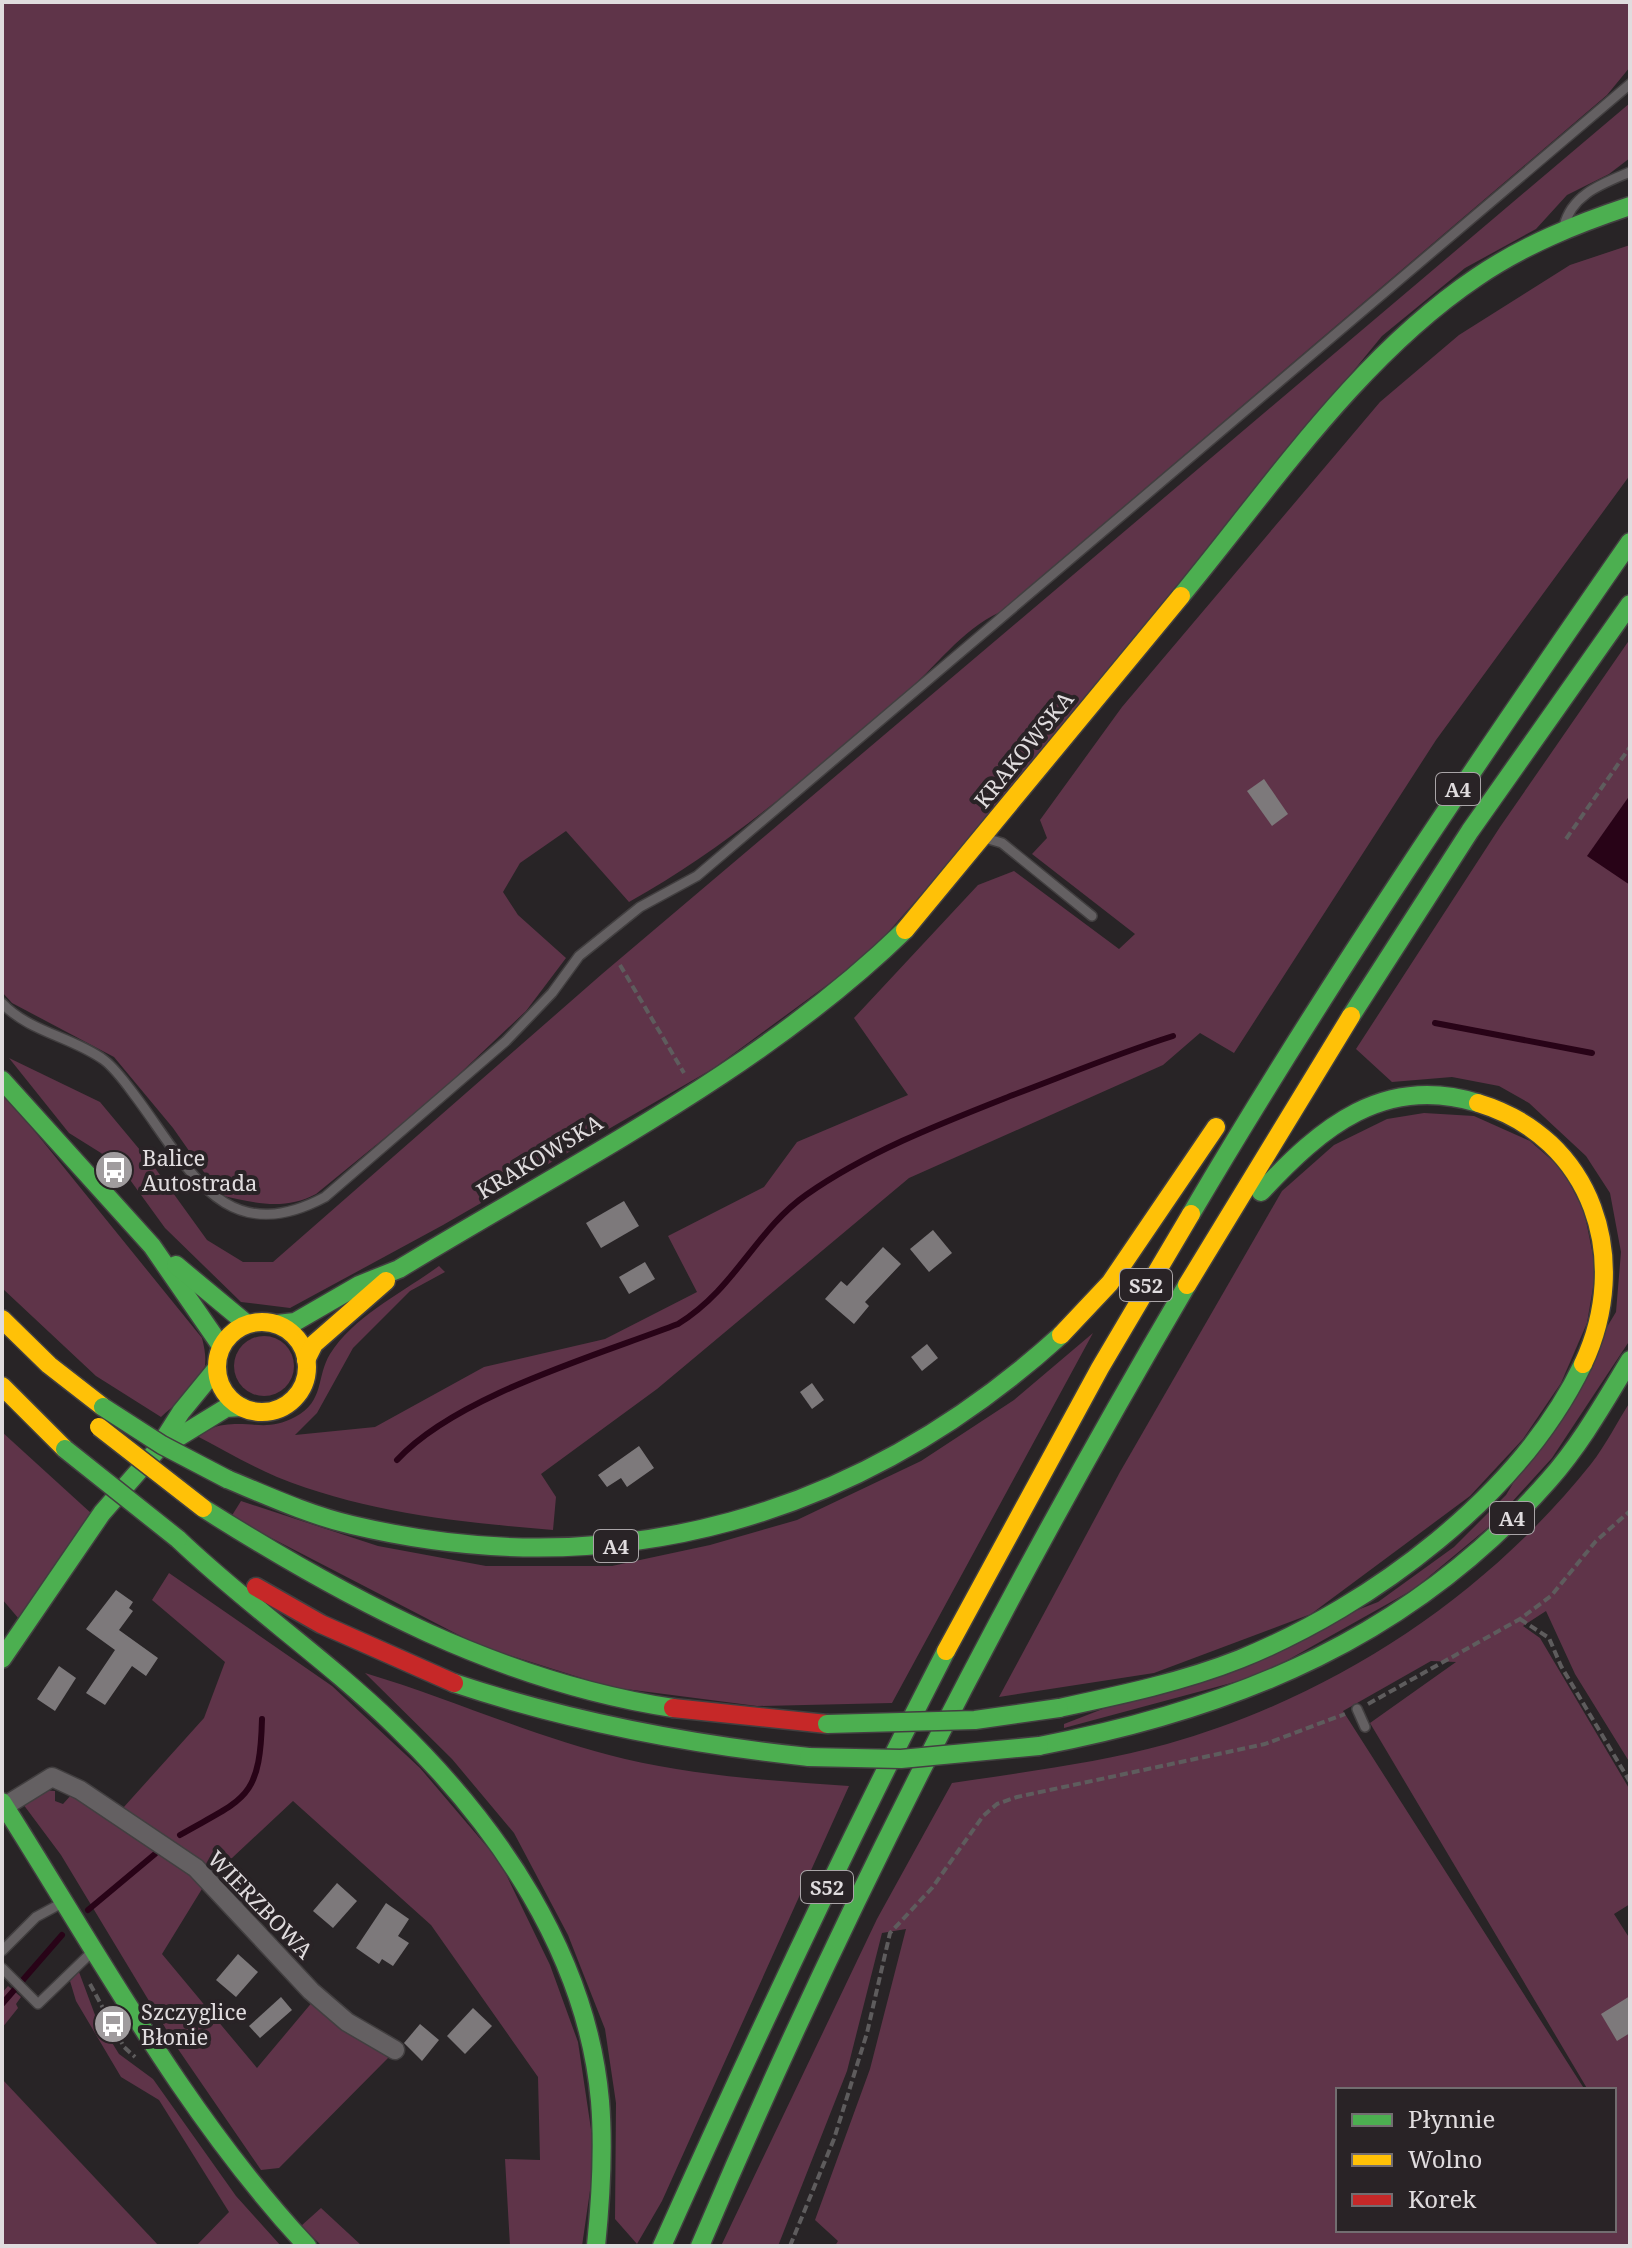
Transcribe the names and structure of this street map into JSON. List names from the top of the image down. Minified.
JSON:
{"streets":{"main road":["KRAKOWSKA","A4","S52"],"street":["WIERZBOWA"]},"crossings":[["A4","S52"]],"places":{"bus stop":["Balice Autostrada","Szczyglice Błonie"]},"legend":["Płynnie","Wolno","Korek"]}
